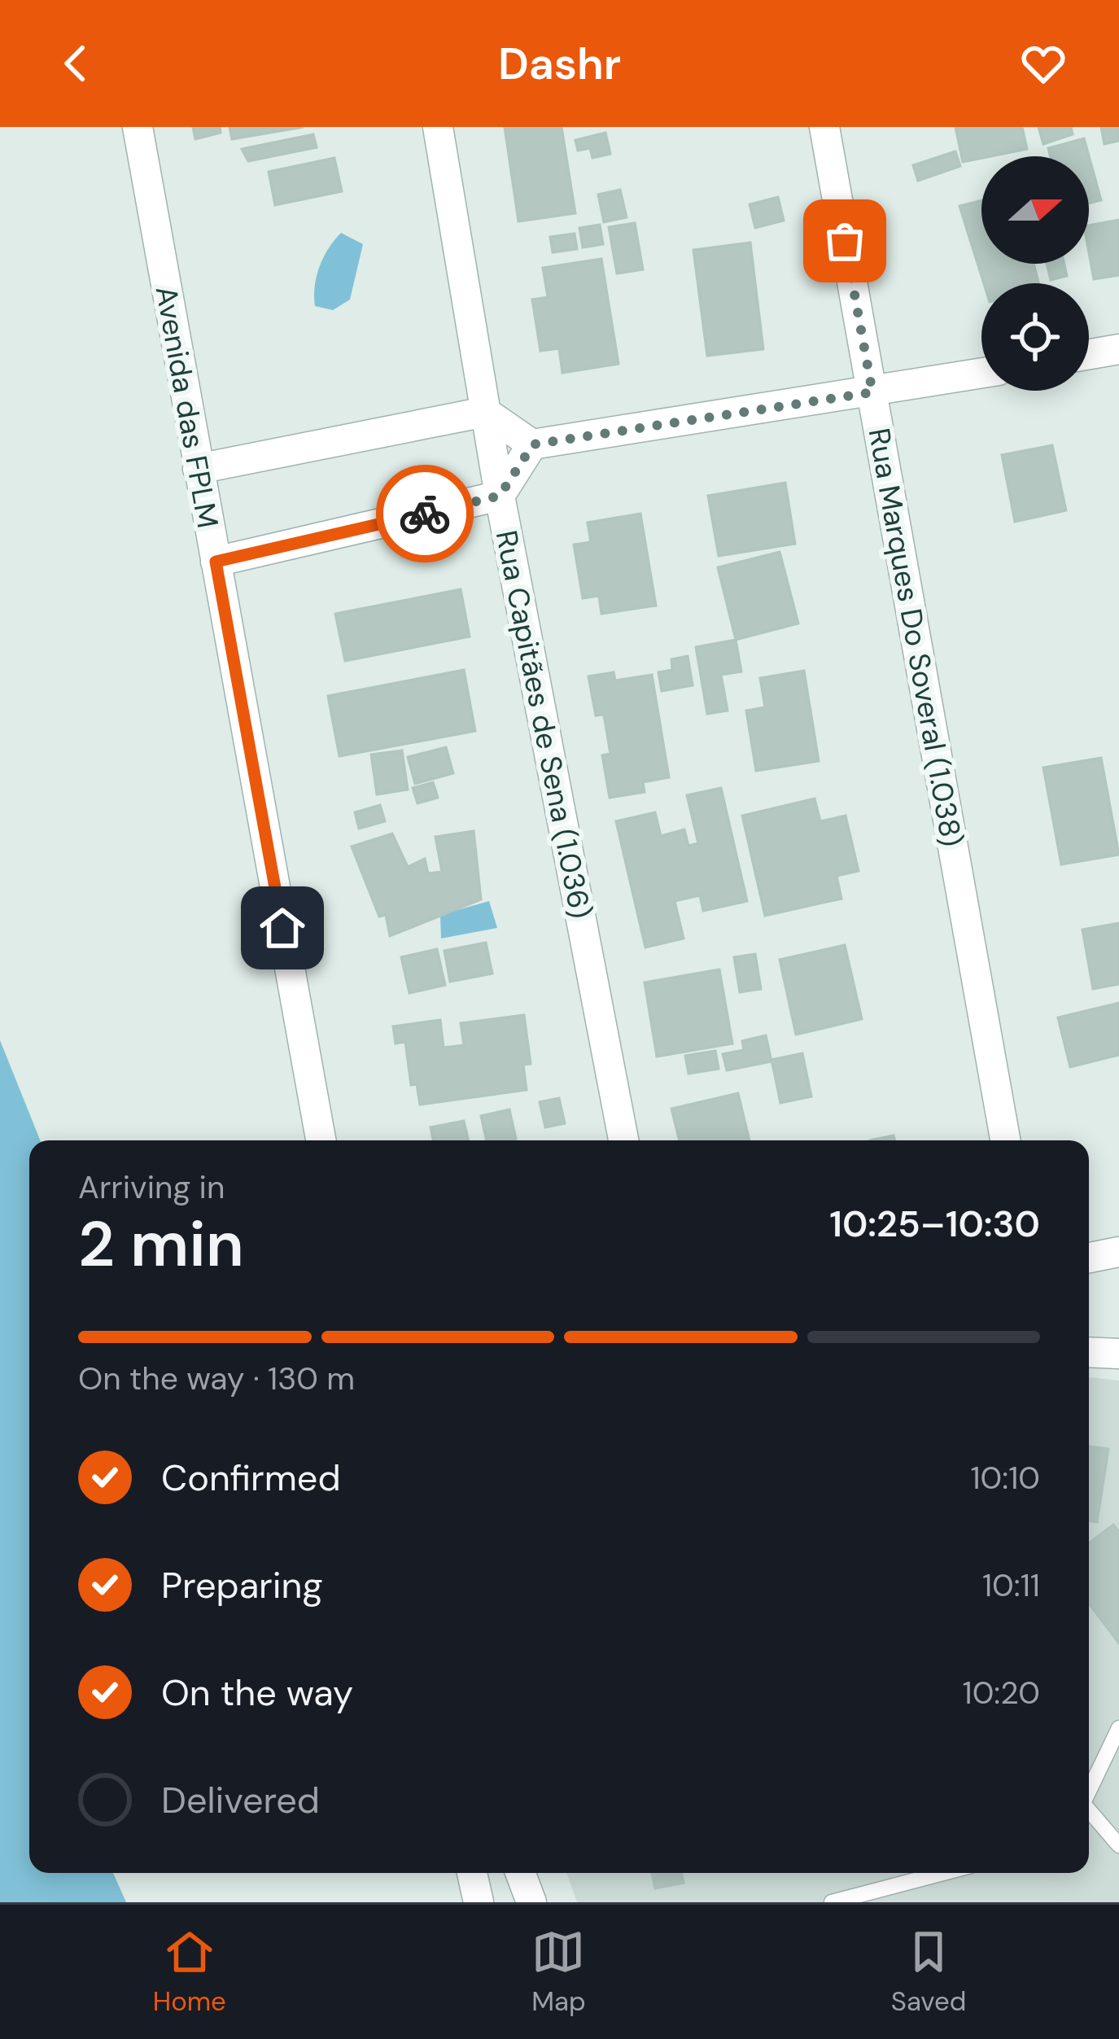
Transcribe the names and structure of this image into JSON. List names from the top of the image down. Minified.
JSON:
{"streets":{"street":["Avenida das FPLM","Rua Marques Do Soveral (1.038)","Rua Capitães de Sena (1.036)"]},"north":"right","page":{"header":"Dashr","heading":["2 min","Arriving in","10:25–10:30"],"bar":"On the way · 130 m","list":[["Confirmed","10:10"],["Preparing","10:11"],["On the way","10:20"],"Delivered"],"tabs":["Home","Map","Saved"]}}
